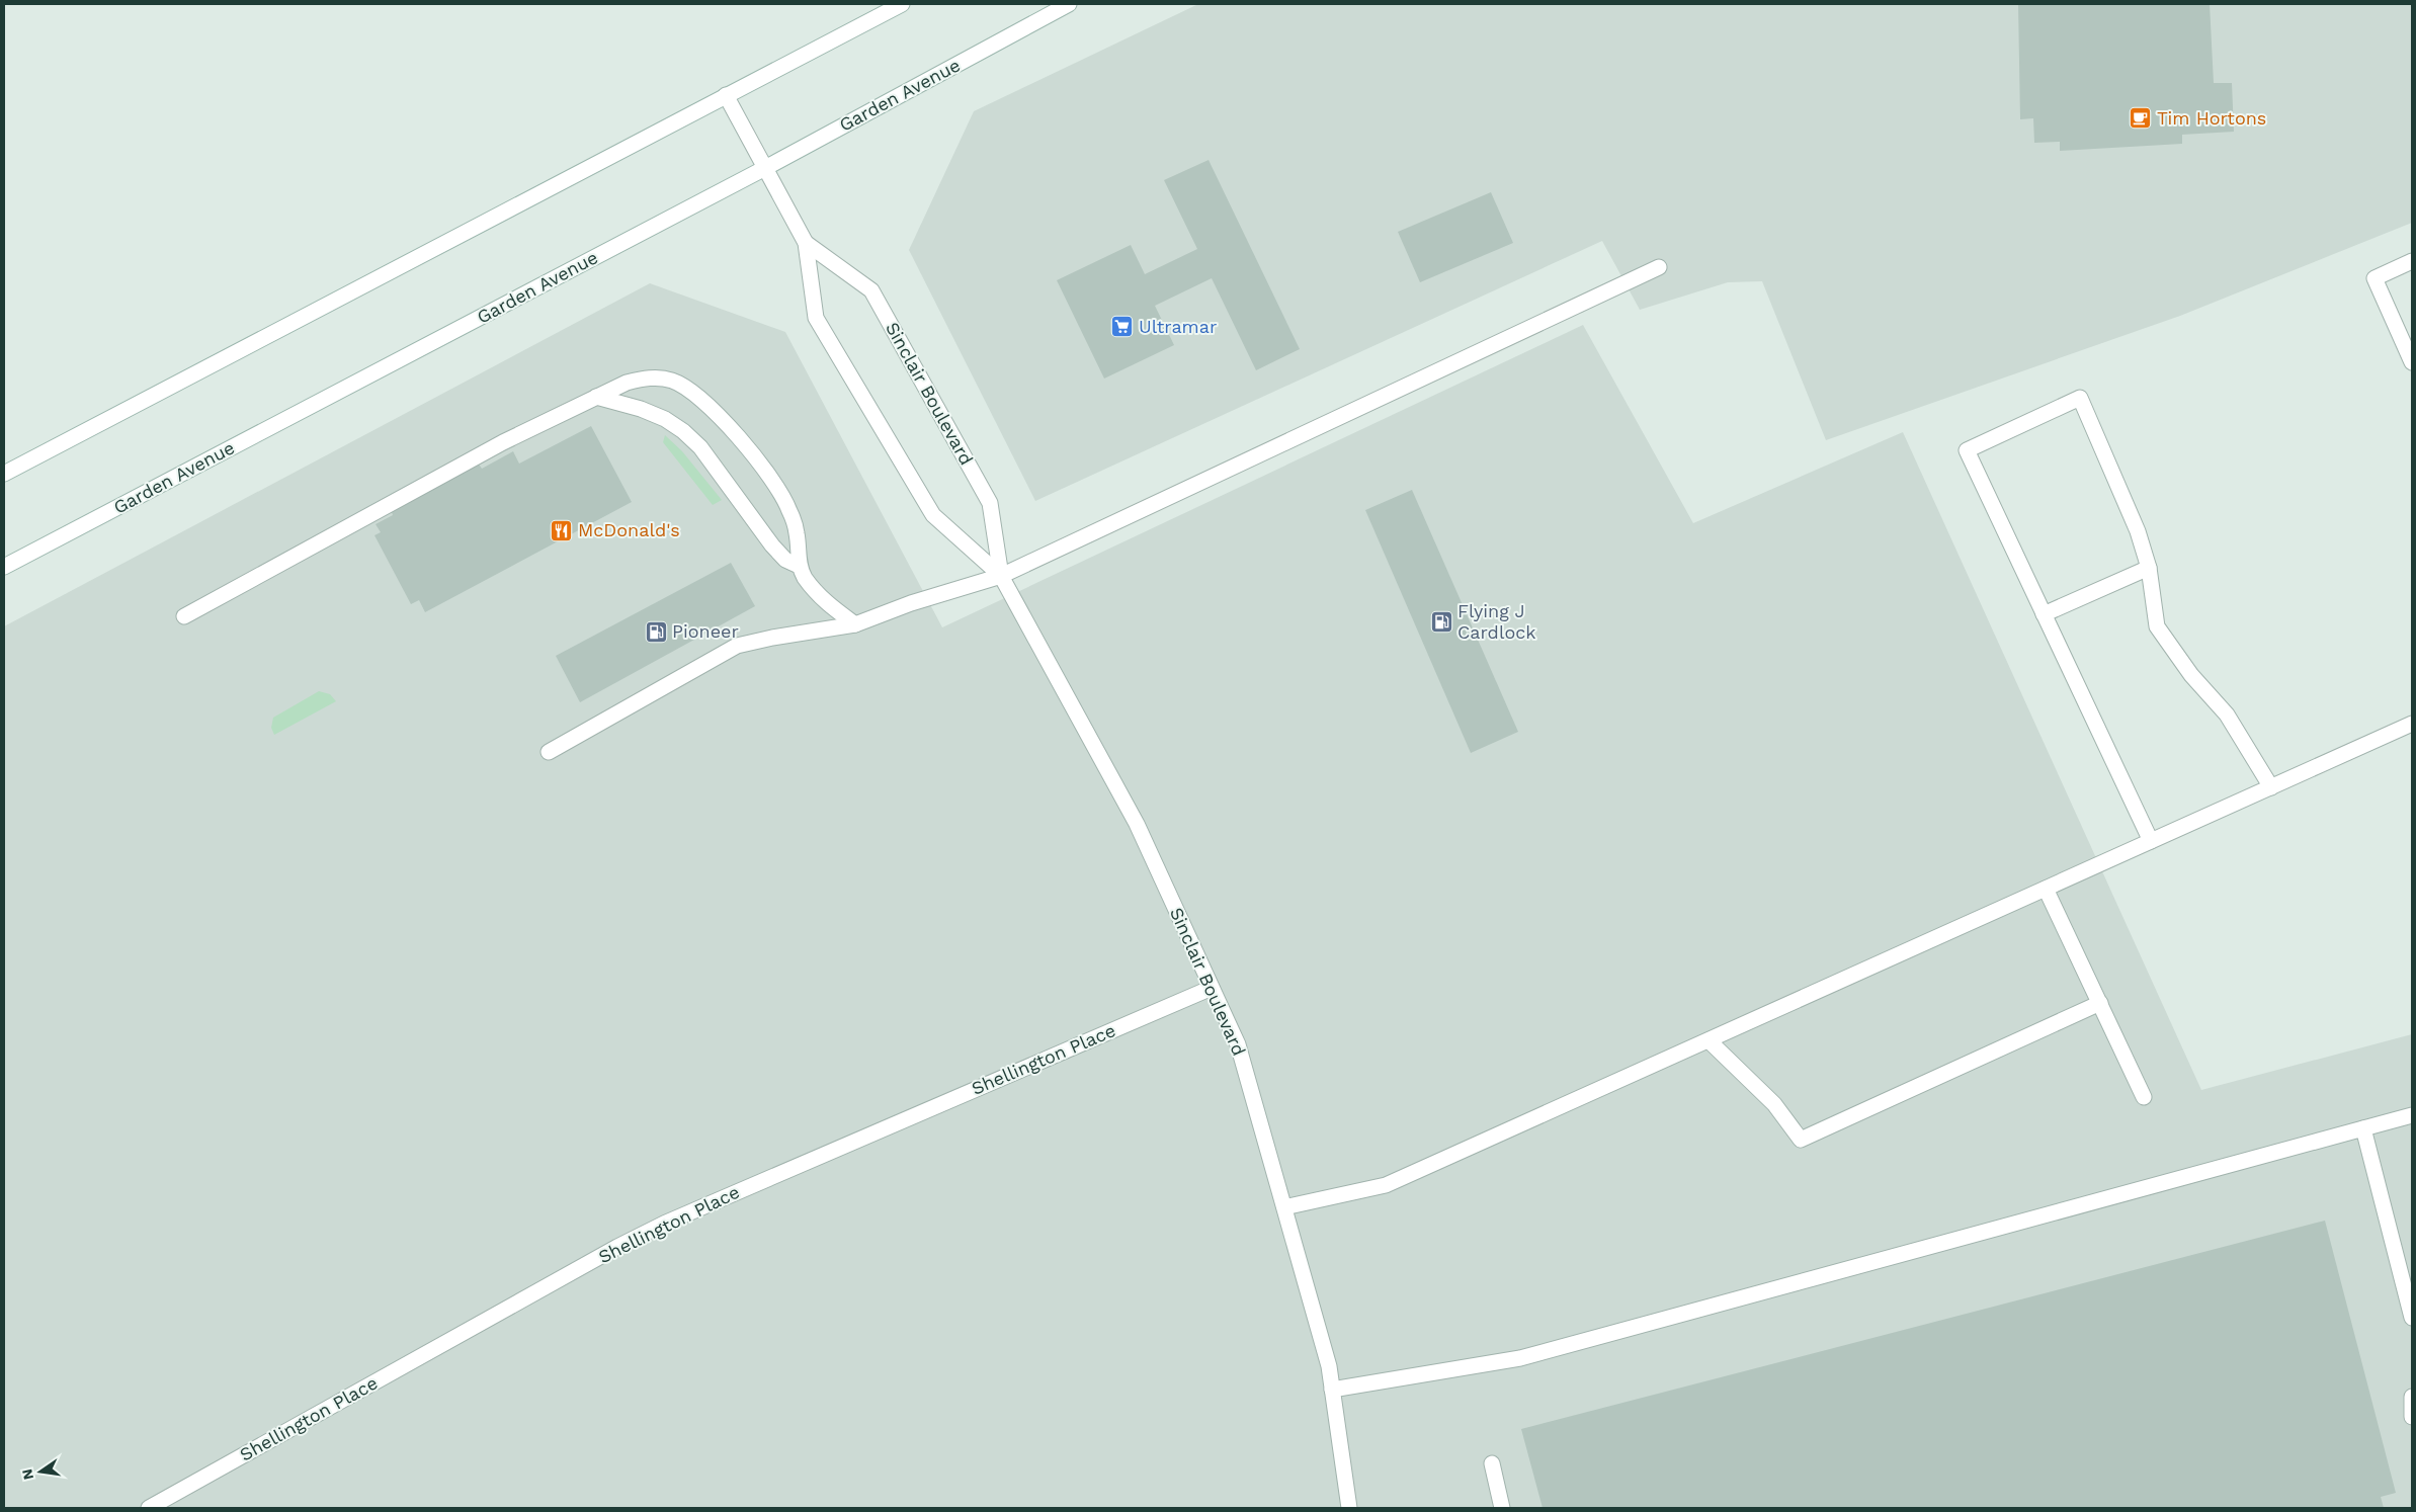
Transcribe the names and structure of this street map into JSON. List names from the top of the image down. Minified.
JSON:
{"streets":{"street":["Garden Avenue","Sinclair Boulevard","Shellington Place"]},"crossings":[["Garden Avenue","Sinclair Boulevard"],["Sinclair Boulevard","Shellington Place"]],"places":{"cafe":["Tim Hortons"],"supermarket":["Ultramar"],"restaurant":["McDonald's"],"fuel station":["Flying J Cardlock","Pioneer"]},"north":"left"}
